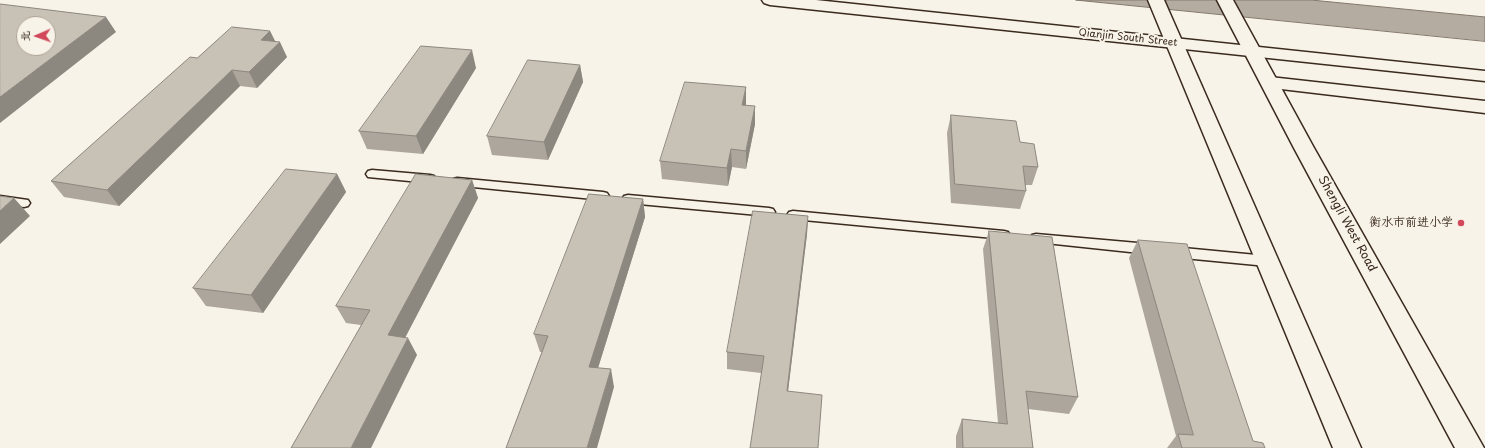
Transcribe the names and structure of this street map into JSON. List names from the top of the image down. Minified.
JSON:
{"streets":{"main road":["Qianjin South Street","Shengli West Road"]},"crossings":[["Qianjin South Street","Shengli West Road"]],"places":["衡水市前进小学"],"north":"left"}
